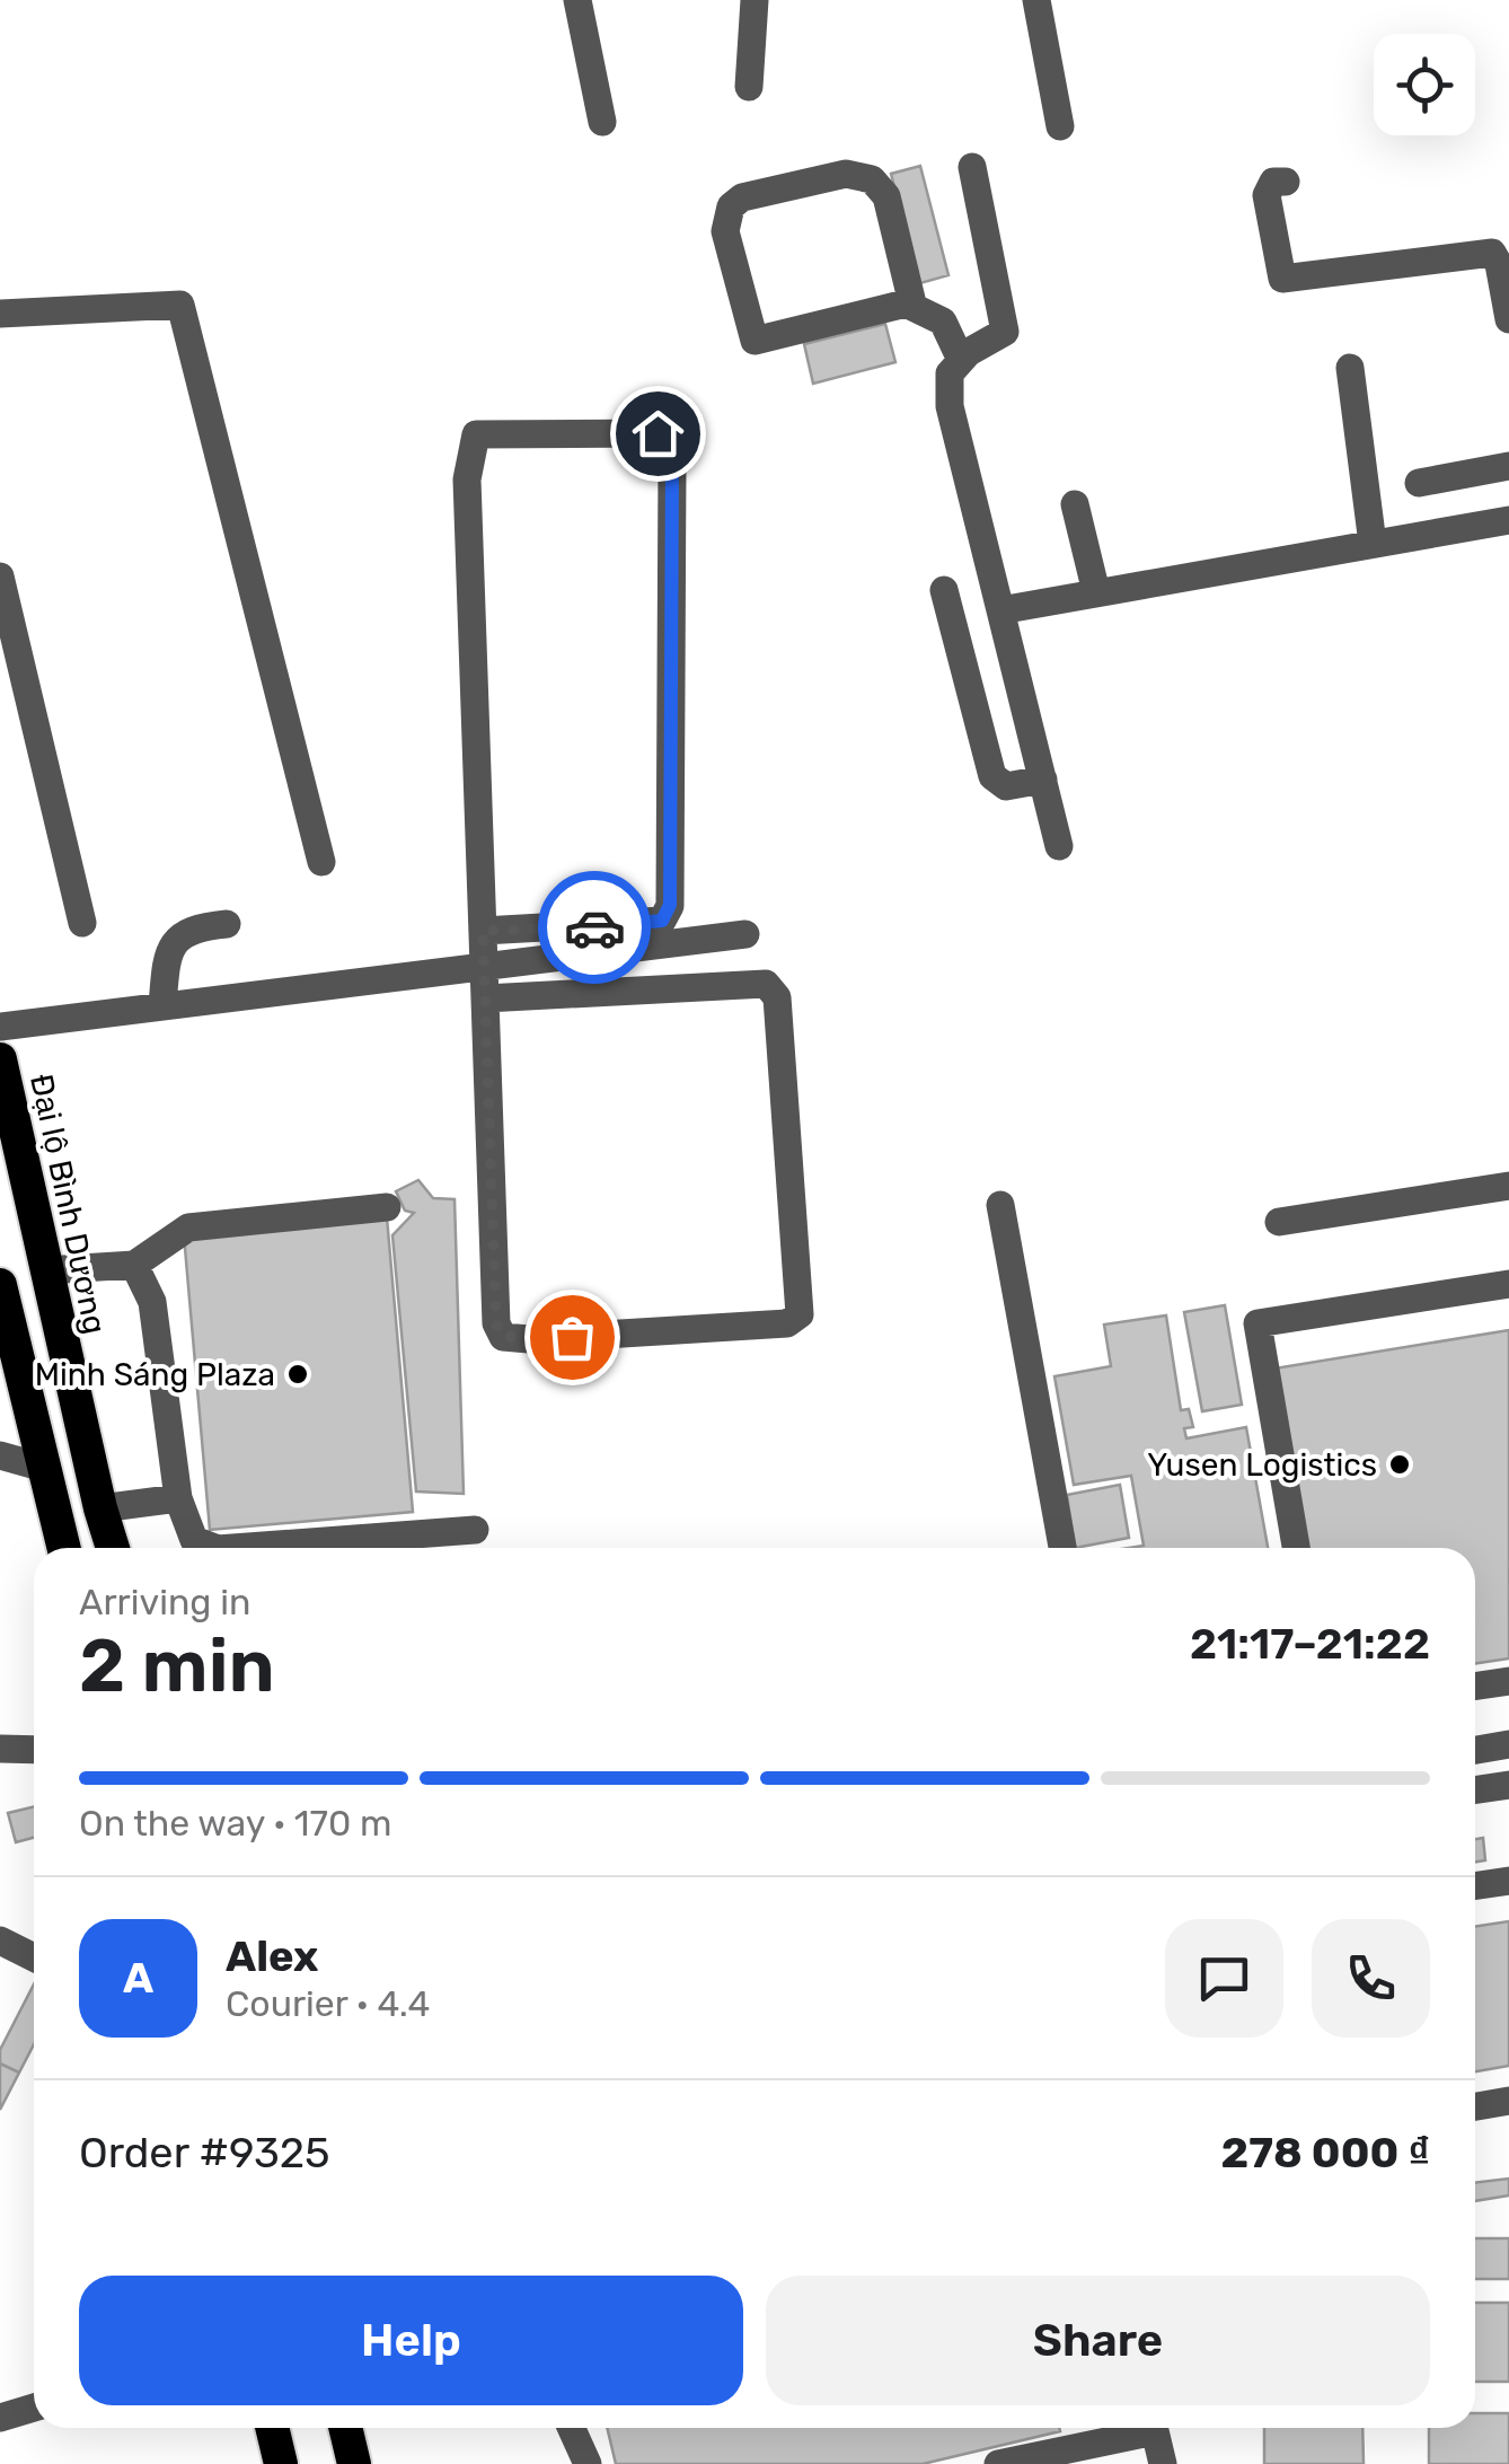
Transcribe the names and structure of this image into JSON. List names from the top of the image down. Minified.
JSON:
{"streets":{"highway":["Đại lộ Bình Dương"]},"places":["Minh Sáng Plaza","Yusen Logistics"],"page":{"heading":["2 min","Arriving in","21:17–21:22"],"panel":["Alex","Courier · 4.4","Order #9325","278 000 ₫"],"bar":"On the way · 170 m","round":"A","buttons":["Help","Share"]}}
